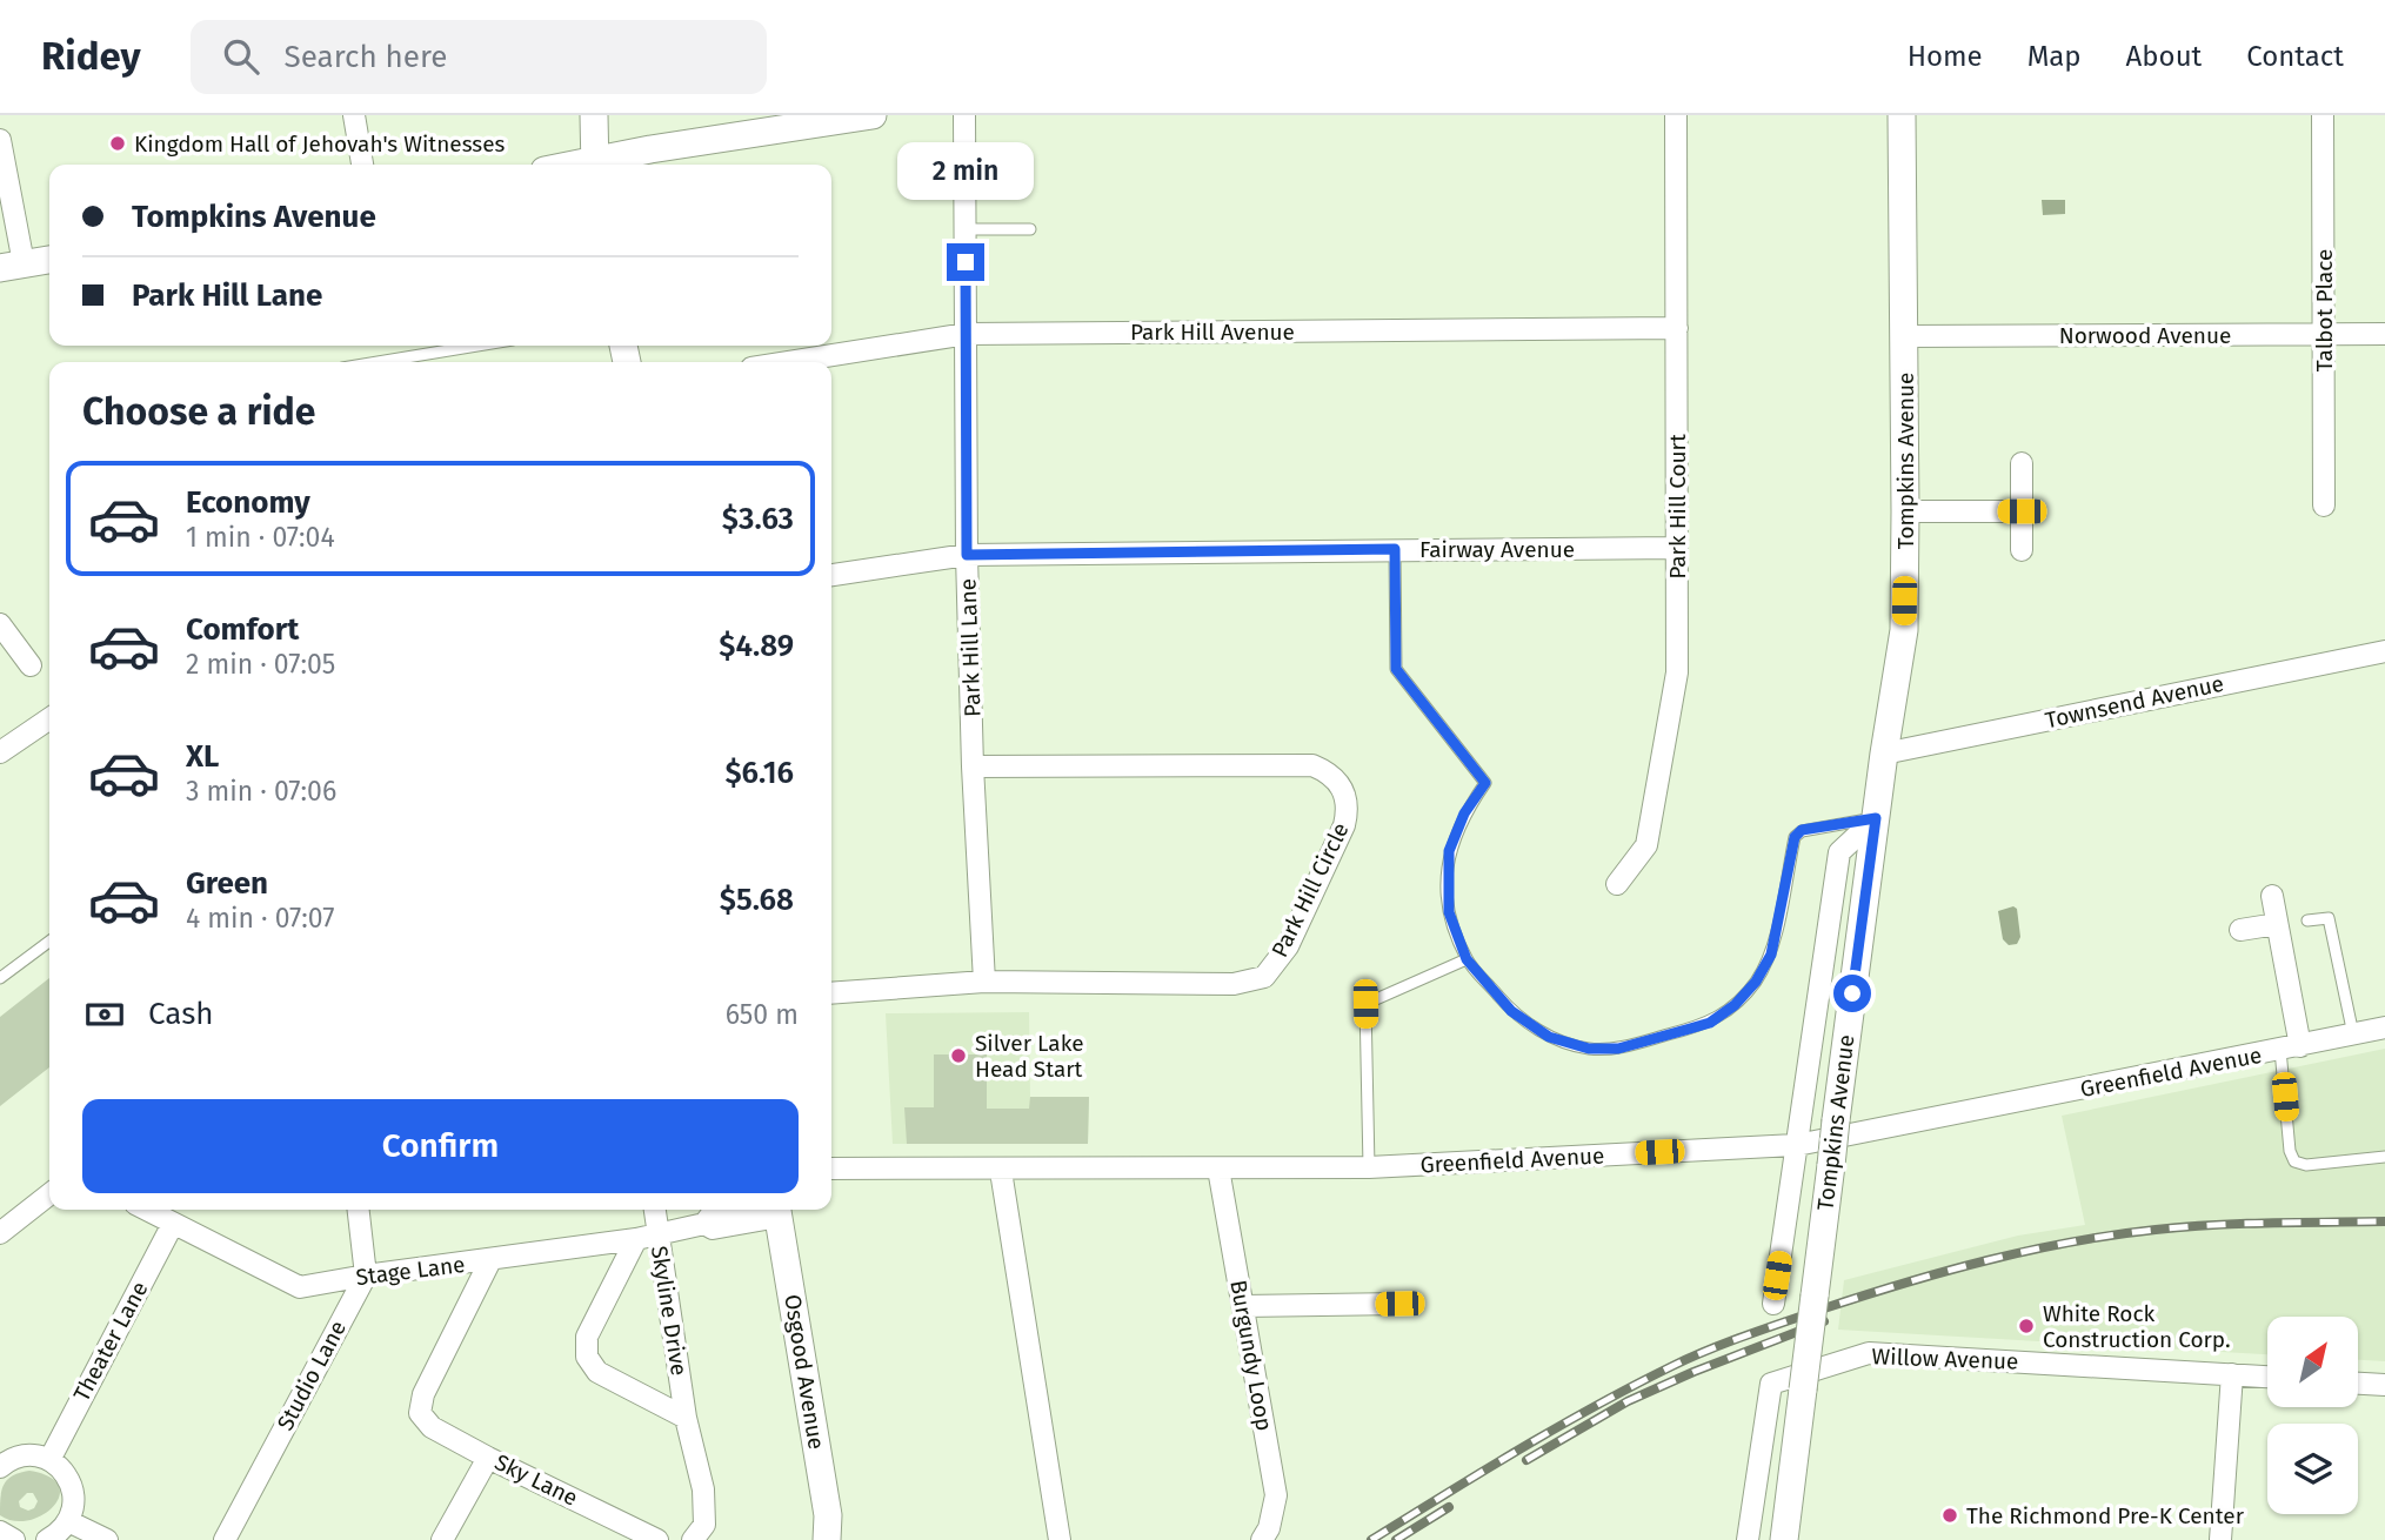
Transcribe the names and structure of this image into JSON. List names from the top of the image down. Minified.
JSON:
{"streets":{"street":["Talbot Place","Park Hill Avenue","Norwood Avenue","Tompkins Avenue","Park Hill Court","Fairway Avenue","Park Hill Lane","Townsend Avenue","Park Hill Circle","Greenfield Avenue","Stage Lane","Skyline Drive","Theater Lane","Burgundy Loop","Willow Avenue","Osgood Avenue","Studio Lane","Sky Lane"]},"crossings":[["Talbot Place","Norwood Avenue"],["Park Hill Avenue","Park Hill Court"],["Park Hill Avenue","Park Hill Lane"],["Norwood Avenue","Tompkins Avenue"],["Tompkins Avenue","Townsend Avenue"],["Park Hill Court","Fairway Avenue"],["Fairway Avenue","Park Hill Lane"],["Park Hill Lane","Park Hill Circle"],["Greenfield Avenue","Burgundy Loop"],["Stage Lane","Skyline Drive"],["Stage Lane","Theater Lane"],["Stage Lane","Studio Lane"],["Stage Lane","Sky Lane"]],"places":["Kingdom Hall of Jehovah's Witnesses","Silver Lake Head Start","White Rock Construction Corp.","The Richmond Pre-K Center"],"north":"top right","page":{"header":"Ridey","search":"Search here","nav":["Home","Map","About","Contact"],"bubble":"2 min","banner":["Tompkins Avenue","Park Hill Lane"],"heading":"Choose a ride","list":[{"name":"Economy","note":"1 min · 07:04","value":"$3.63"},{"name":"Comfort","note":"2 min · 07:05","value":"$4.89"},{"name":"XL","note":"3 min · 07:06","value":"$6.16"},{"name":"Green","note":"4 min · 07:07","value":"$5.68"}],"pay":["Cash","650 m"],"buttons":"Confirm"}}
